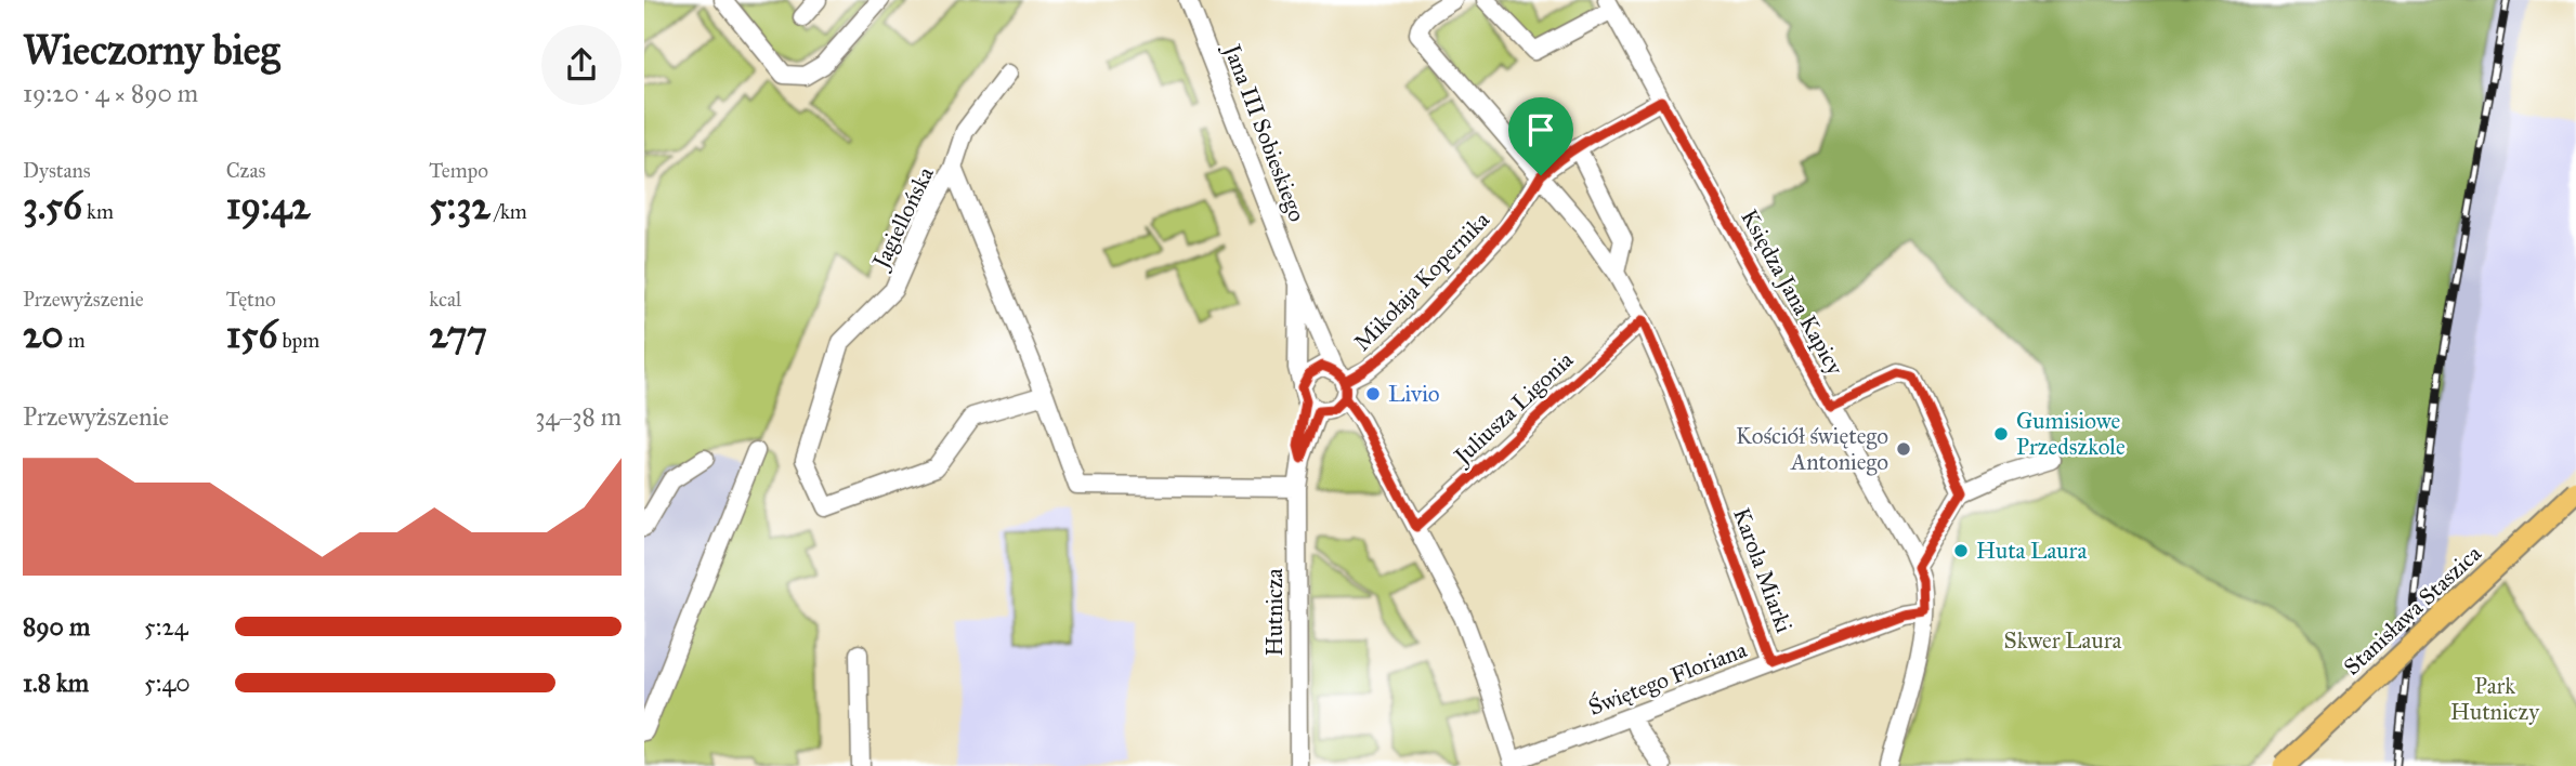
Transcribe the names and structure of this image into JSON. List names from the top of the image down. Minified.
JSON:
{"streets":{"main road":["Stanisława Staszica"],"street":["Jana III Sobieskiego","Jagiellońska","Mikołaja Kopernika","Księdza Jana Kapicy","Juliusza Ligonia","Karola Miarki","Hutnicza","Świętego Floriana"]},"crossings":[["Jana III Sobieskiego","Mikołaja Kopernika"],["Jana III Sobieskiego","Juliusza Ligonia"],["Jana III Sobieskiego","Hutnicza"],["Jana III Sobieskiego","Świętego Floriana"],["Jagiellońska","Hutnicza"],["Mikołaja Kopernika","Karola Miarki"],["Księdza Jana Kapicy","Świętego Floriana"],["Juliusza Ligonia","Karola Miarki"],["Karola Miarki","Świętego Floriana"]],"parks":["Skwer Laura","Park Hutniczy"],"places":["Livio","Gumisiowe Przedszkole","Kościół świętego Antoniego","Huta Laura"],"page":{"heading":["Wieczorny bieg","19:20 · 4 × 890 m"],"stats":[["Dystans","3.56 km"],["Czas","19:42"],["Tempo","5:32 /km"],["Przewyższenie","20 m"],["Tętno","156 bpm"],["kcal","277"]],"chart":["Przewyższenie","34–38 m"],"list":[{"name":"890 m","note":"5:24"},{"name":"1.8 km","note":"5:40"}]}}
